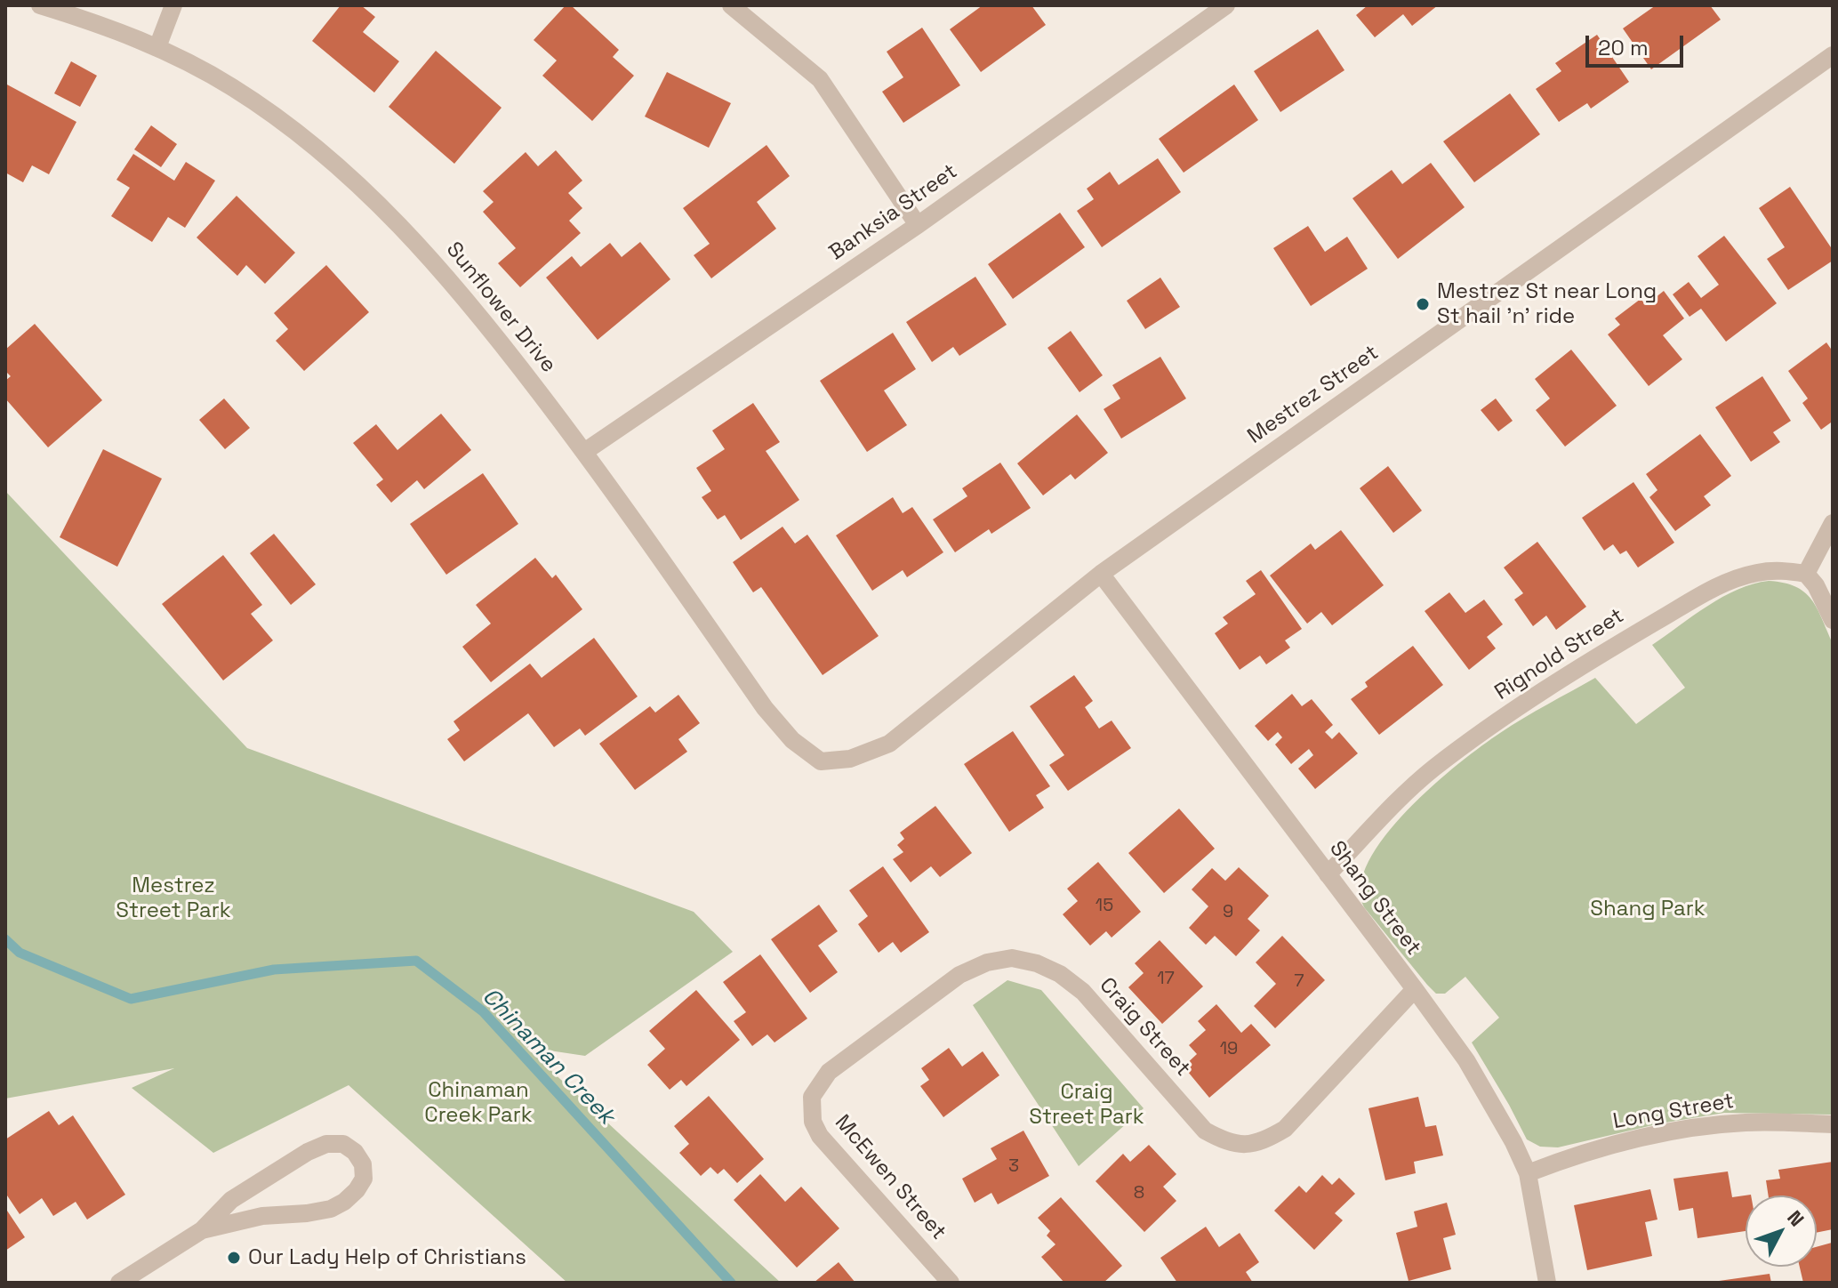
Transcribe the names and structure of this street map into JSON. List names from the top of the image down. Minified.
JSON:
{"streets":{"street":["Banksia Street","Sunflower Drive","Mestrez Street","Rignold Street","Shang Street","Craig Street","Long Street","McEwen Street"]},"crossings":[["Banksia Street","Sunflower Drive"],["Sunflower Drive","Mestrez Street"],["Mestrez Street","Shang Street"],["Rignold Street","Shang Street"],["Shang Street","Craig Street"],["Shang Street","Long Street"],["Craig Street","McEwen Street"]],"water":["Chinaman Creek"],"parks":["Mestrez Street Park","Shang Park","Chinaman Creek Park","Craig Street Park"],"places":["Mestrez St near Long St hail 'n' ride","Our Lady Help of Christians"],"house_numbers":["15","9","17","7","19","3","8"],"scale_bar":"20 m","north":"top right"}
